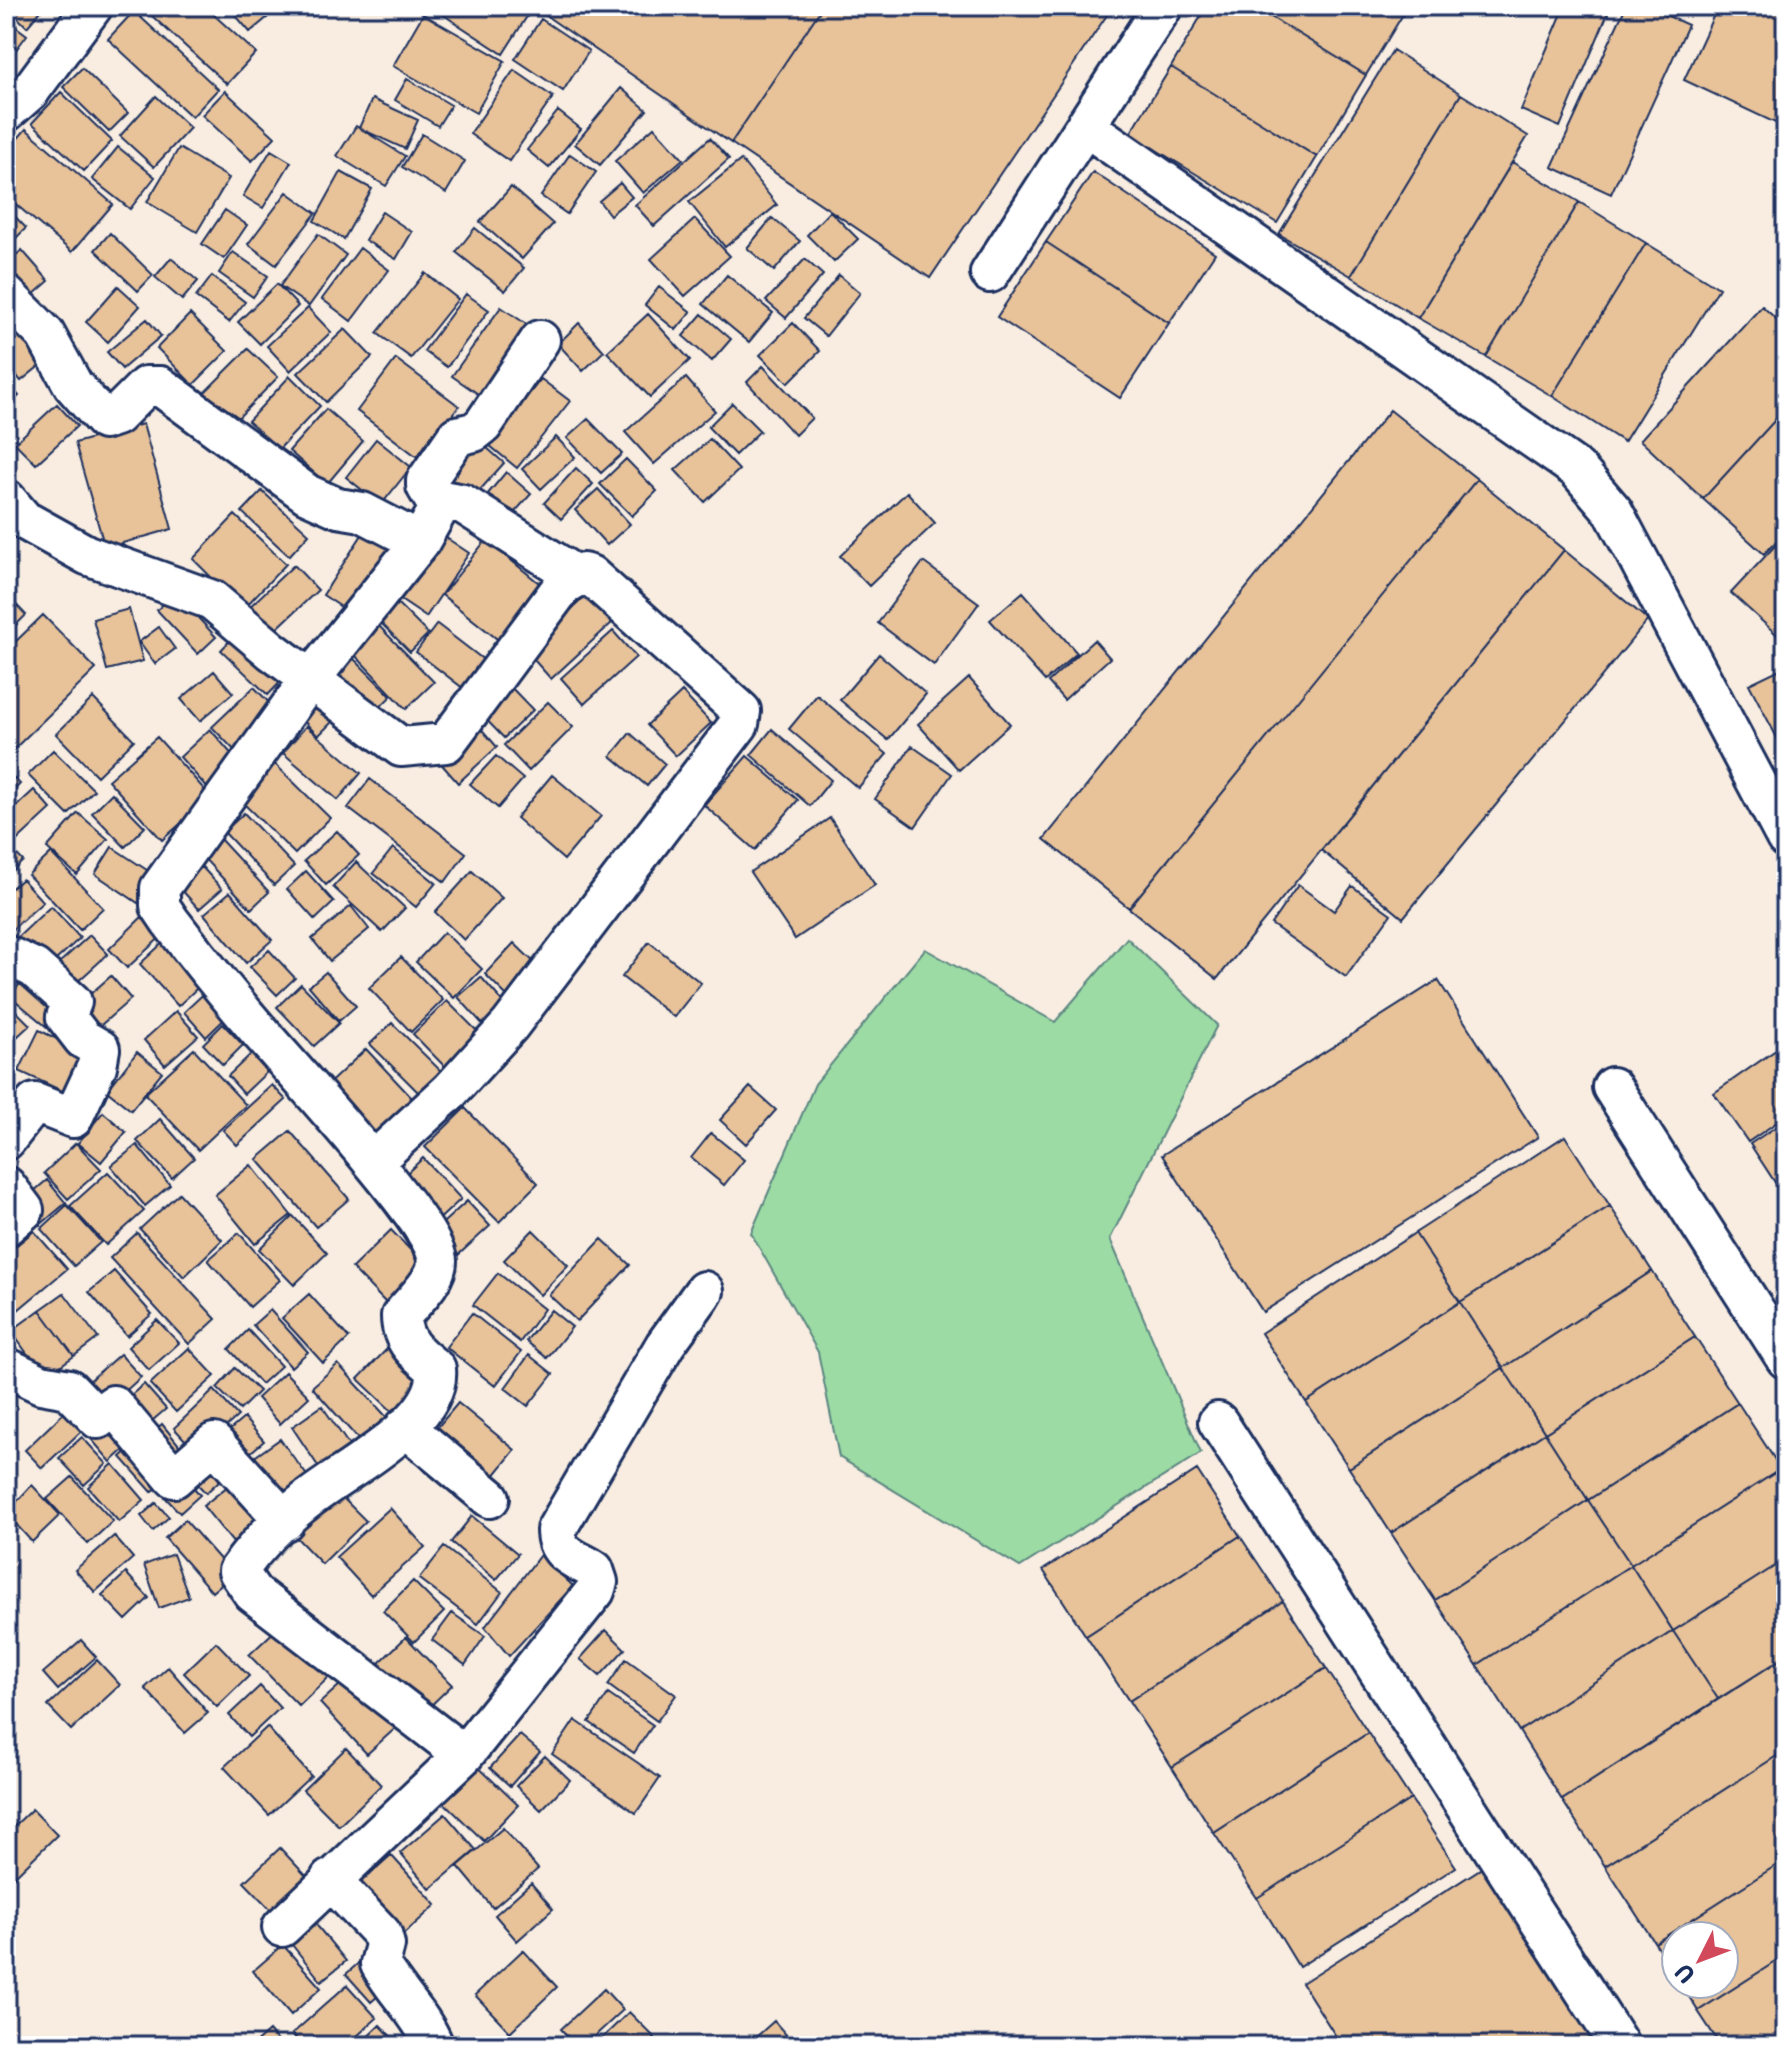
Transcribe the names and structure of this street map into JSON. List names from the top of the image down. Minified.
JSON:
{"north":"bottom left"}
